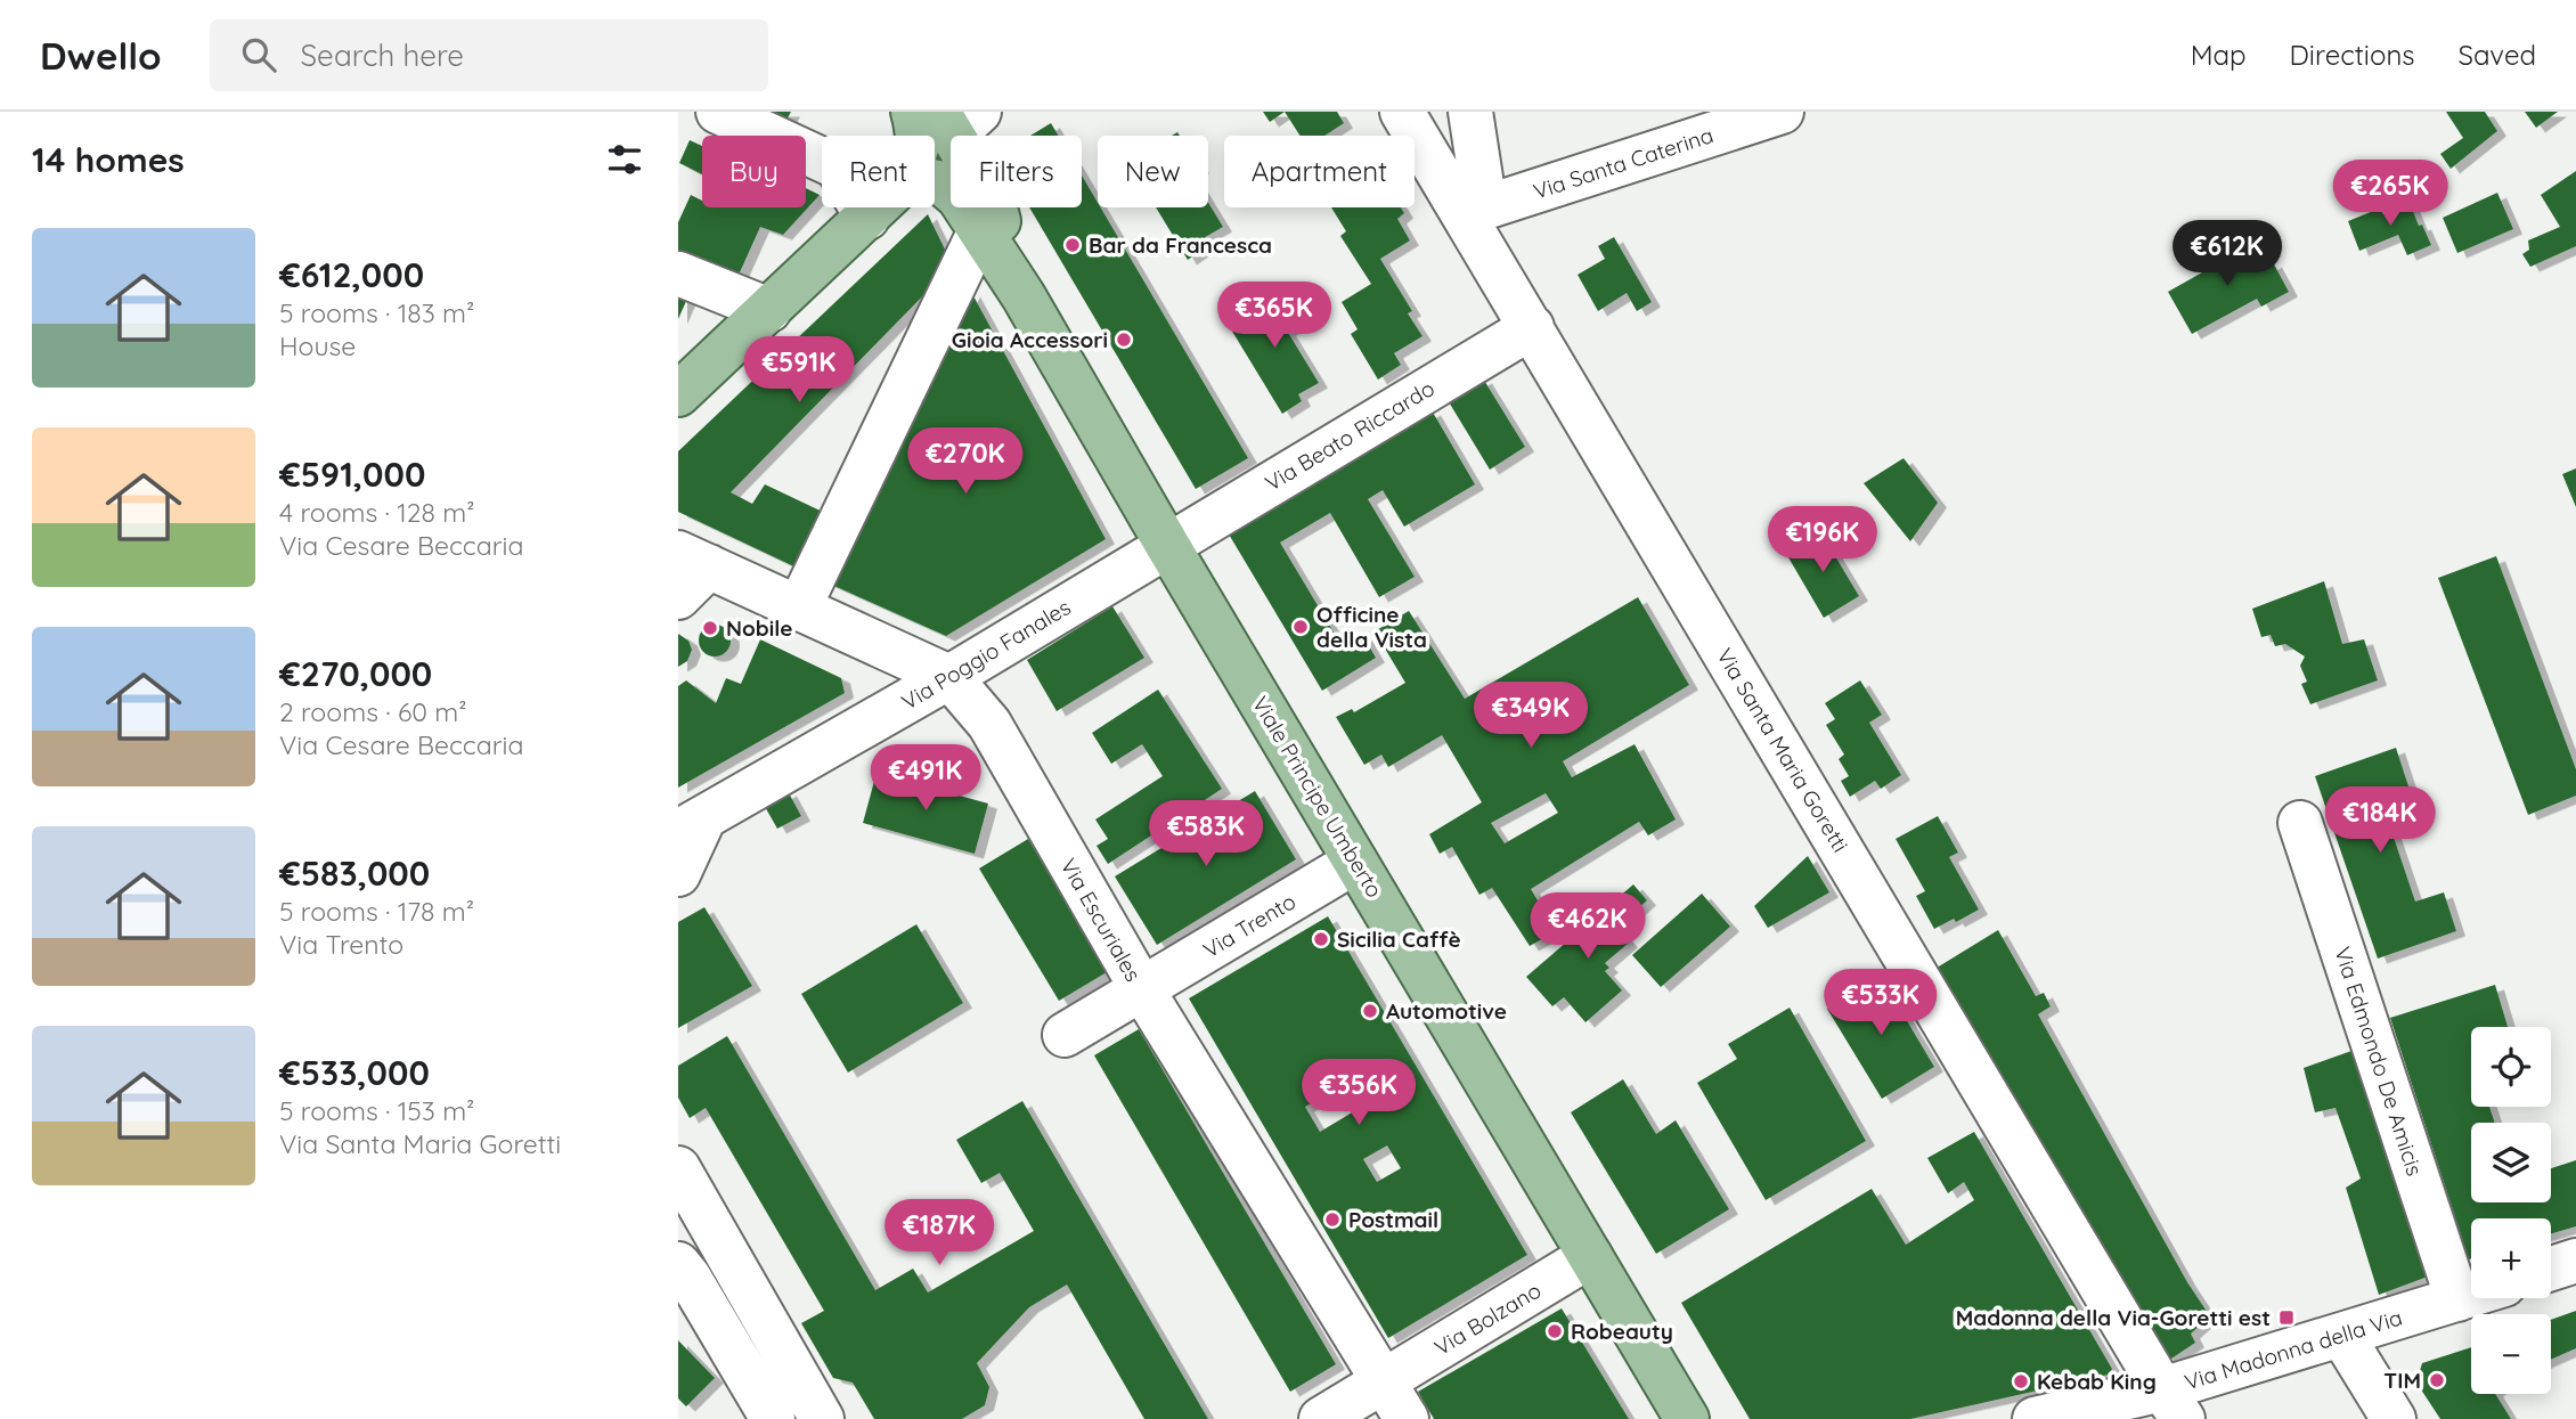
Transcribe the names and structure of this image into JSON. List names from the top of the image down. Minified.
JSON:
{"streets":{"main road":["Viale Principe Umberto"],"street":["Via Santa Caterina","Via Beato Riccardo","Via Poggio Fanales","Via Santa Maria Goretti","Via Escuriales","Via Trento","Via Edmondo De Amicis","Via Bolzano","Via Madonna della Via"]},"crossings":[["Via Santa Caterina","Via Santa Maria Goretti"],["Via Beato Riccardo","Via Poggio Fanales"],["Via Beato Riccardo","Via Santa Maria Goretti"],["Via Beato Riccardo","Viale Principe Umberto"],["Via Poggio Fanales","Viale Principe Umberto"],["Via Poggio Fanales","Via Escuriales"],["Via Santa Maria Goretti","Via Madonna della Via"],["Viale Principe Umberto","Via Trento"],["Viale Principe Umberto","Via Bolzano"],["Via Escuriales","Via Trento"],["Via Escuriales","Via Bolzano"],["Via Edmondo De Amicis","Via Madonna della Via"]],"places":{"other":["Bar da Francesca","Gioia Accessori","Officine della Vista","Nobile","Sicilia Caffè","Automotive","Postmail","Robeauty","TIM","Kebab King"],"transit":["Madonna della Via-Goretti est"]},"page":{"header":"Dwello","search":"Search here","nav":["Map","Directions","Saved"],"heading":"14 homes","chip":["Buy","Rent","Filters","New","Apartment"],"price":["€265K","€612K","€365K","€591K","€270K","€196K","€349K","€491K","€184K","€583K","€462K","€533K","€356K","€187K"],"list":[{"name":"€612,000","note":"5 rooms · 183 m² · House"},{"name":"€591,000","note":"4 rooms · 128 m² · Via Cesare Beccaria"},{"name":"€270,000","note":"2 rooms · 60 m² · Via Cesare Beccaria"},{"name":"€583,000","note":"5 rooms · 178 m² · Via Trento"},{"name":"€533,000","note":"5 rooms · 153 m² · Via Santa Maria Goretti"}],"map_buttons":["+","−"]}}
